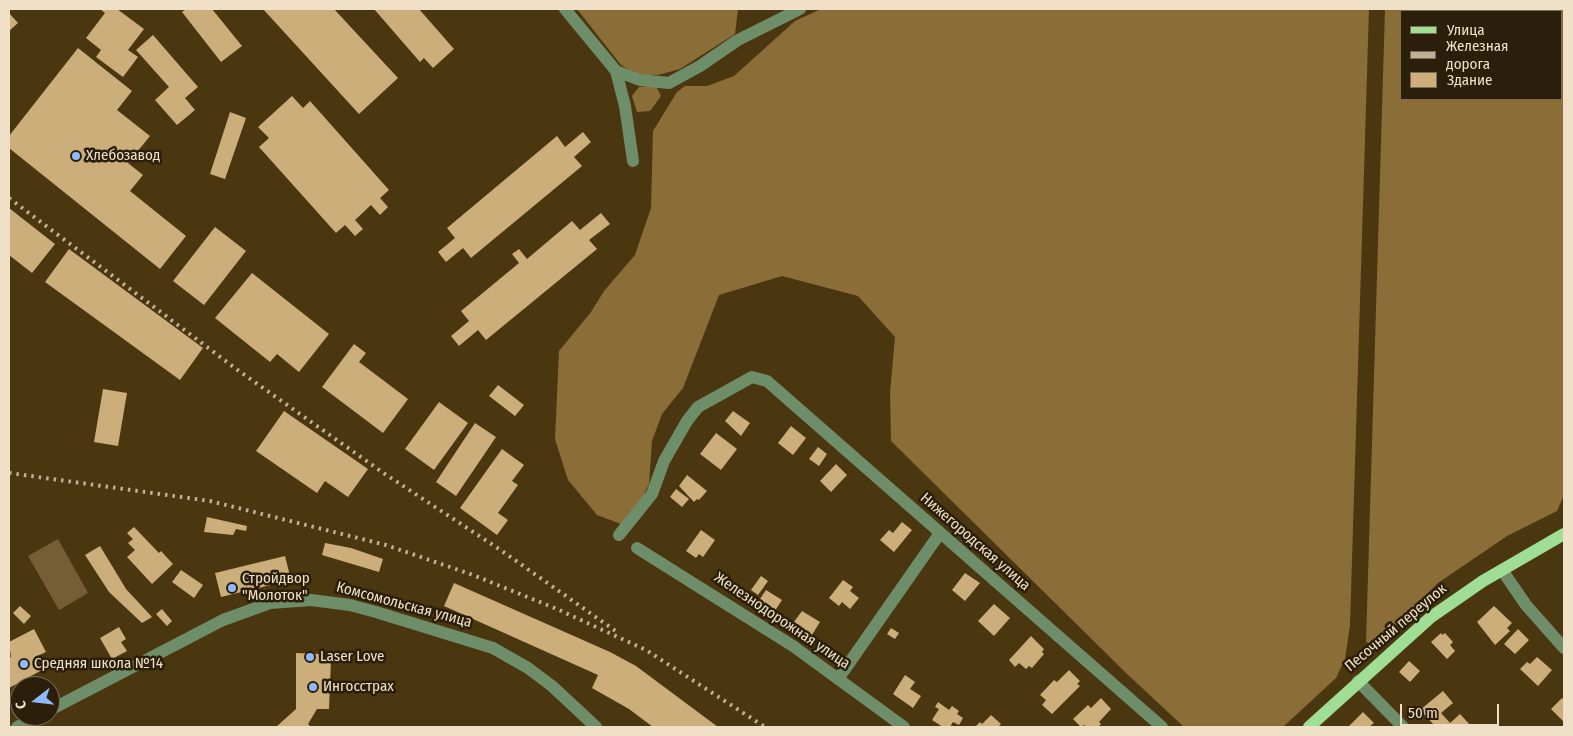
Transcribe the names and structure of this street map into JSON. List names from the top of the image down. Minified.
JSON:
{"streets":{"main road":["Песочный переулок"],"street":["Нижегородская улица","Комсомольская улица","Железнодорожная улица"]},"places":["Хлебозавод","Стройдвор \"Молоток\"","Laser Love","Средняя школа №14","Ингосстрах"],"legend":["Улица","Железная дорога","Здание"],"scale_bar":"50 m","north":"left"}
